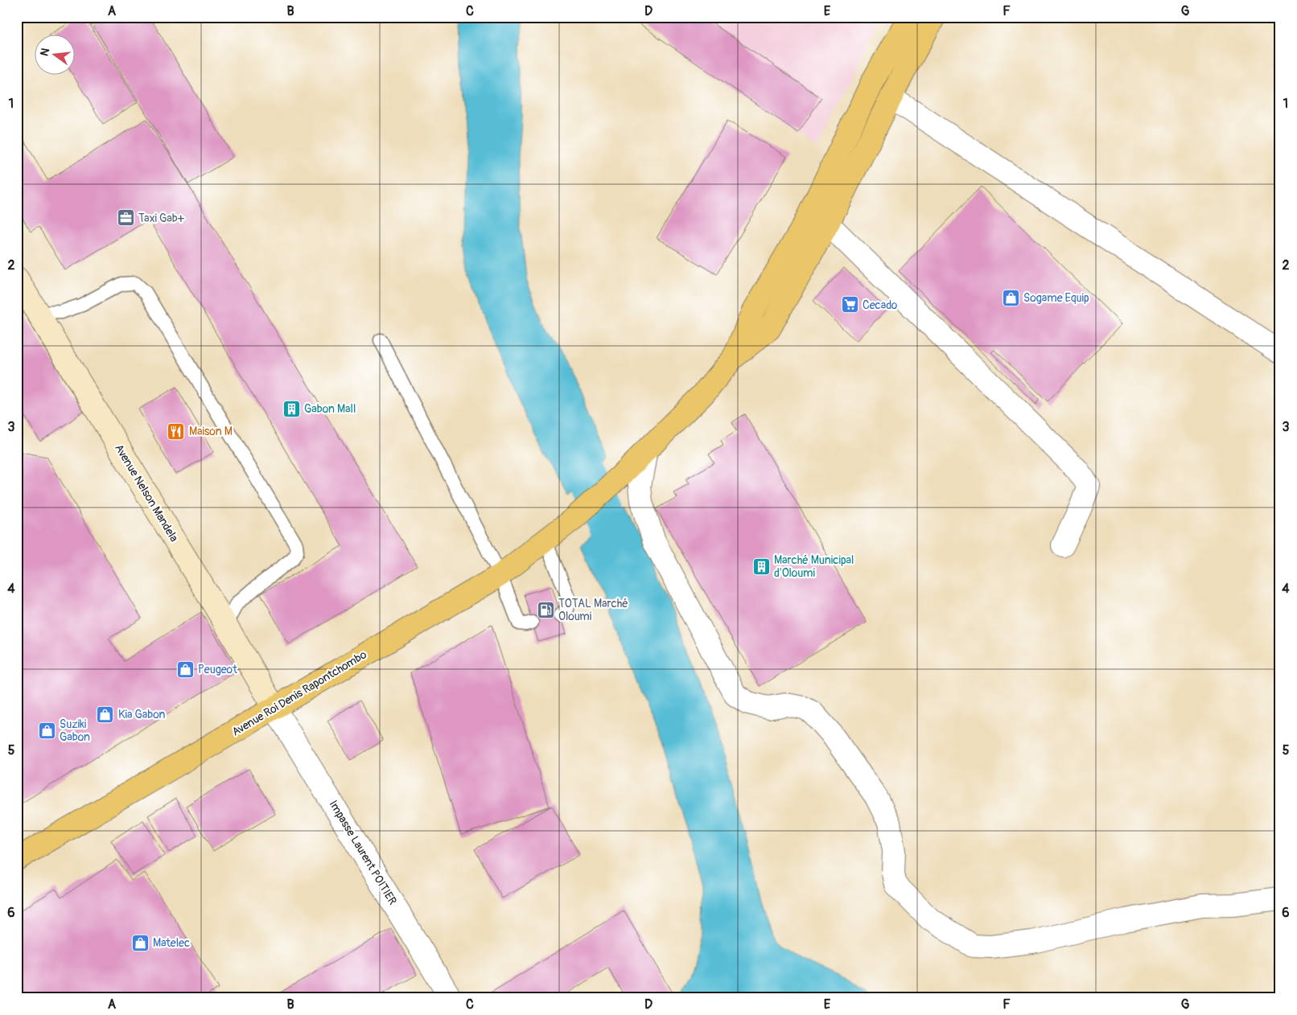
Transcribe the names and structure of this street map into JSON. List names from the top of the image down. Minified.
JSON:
{"streets":{"main road":["Avenue Nelson Mandela","Avenue Roi Denis Rapontchombo"],"street":["Impasse Laurent POITIER"]},"crossings":[["Avenue Nelson Mandela","Avenue Roi Denis Rapontchombo"],["Avenue Nelson Mandela","Impasse Laurent POITIER"],["Avenue Roi Denis Rapontchombo","Impasse Laurent POITIER"]],"places":{"office":["Taxi Gab+"],"shop":["Sogame Equip","Peugeot","Kia Gabon","Suziki Gabon","Matelec"],"supermarket":["Cecado"],"building":["Gabon Mall","Marché Municipal d'Oloumi"],"restaurant":["Maison M"],"fuel station":["TOTAL Marché Oloumi"]},"north":"left","grid":{"columns":["A","B","C","D","E","F","G"],"rows":["1","2","3","4","5","6"]}}
